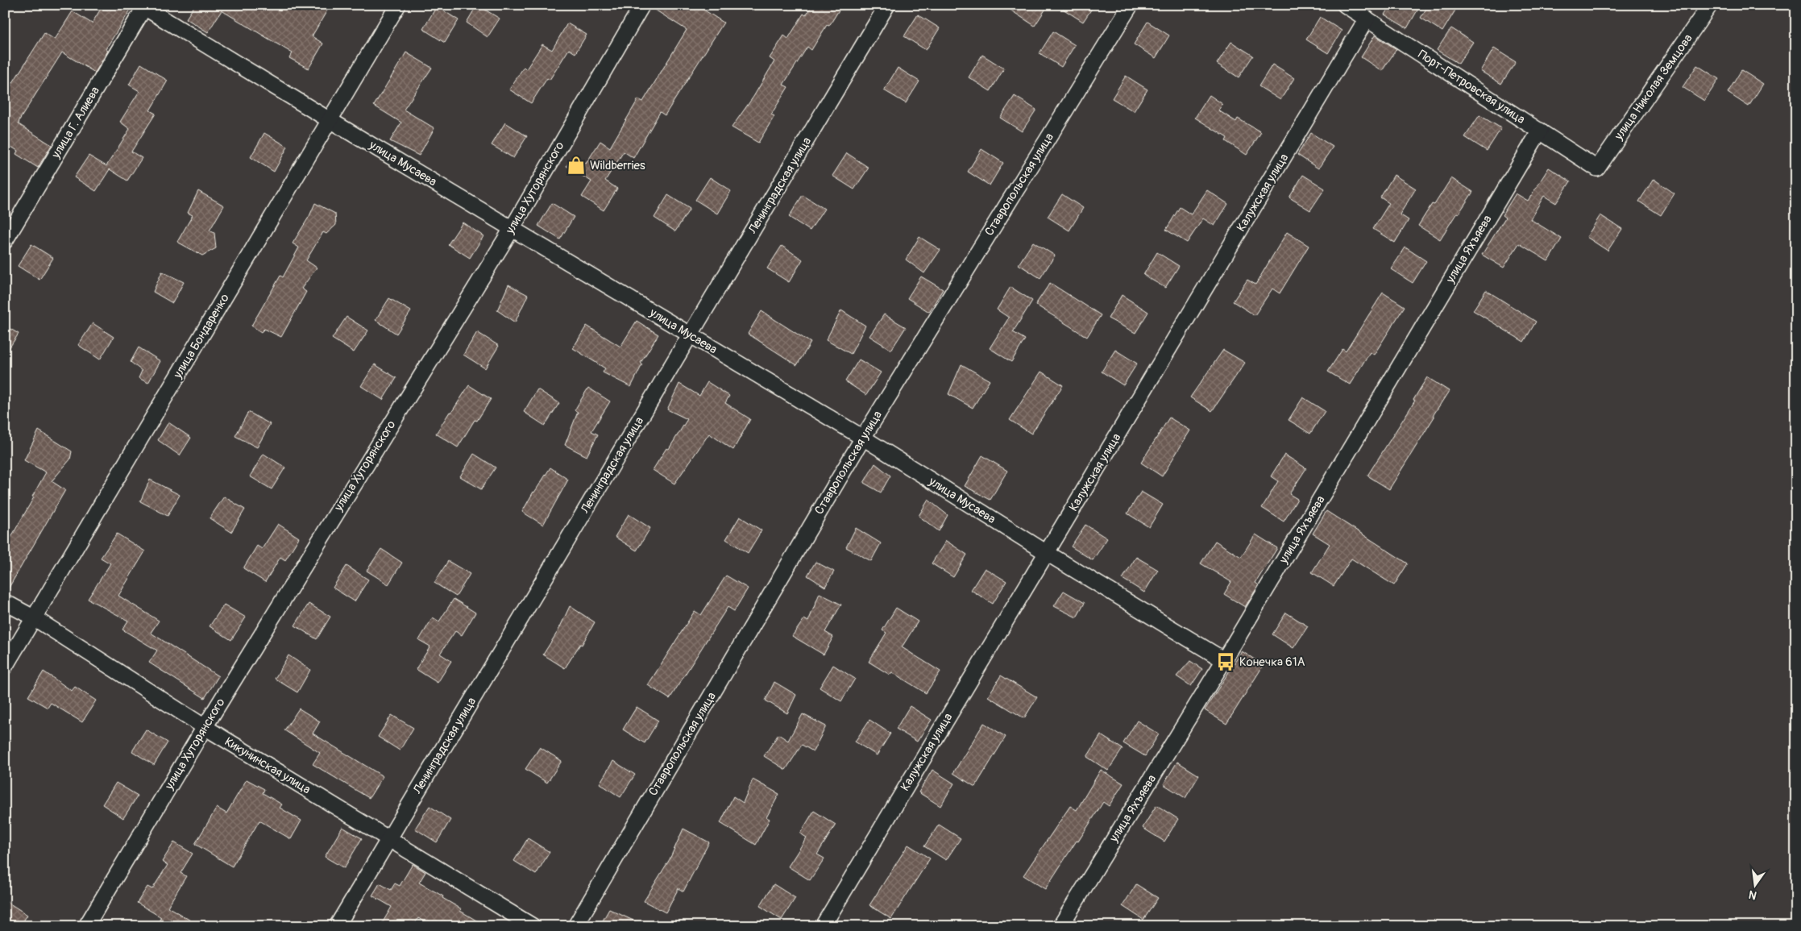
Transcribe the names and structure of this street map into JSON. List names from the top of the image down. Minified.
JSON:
{"streets":{"street":["Порт-Петровская улица","улица Николая Земцова","улица Г. Алиева","улица Мусаева","Ставропольская улица","Ленинградская улица","улица Хуторянского","Калужская улица","улица Яхъяева","улица Бондаренко","Кикунинская улица"]},"crossings":[["Порт-Петровская улица","улица Николая Земцова"],["Порт-Петровская улица","Калужская улица"],["Порт-Петровская улица","улица Яхъяева"],["улица Г. Алиева","улица Мусаева"],["улица Мусаева","Ставропольская улица"],["улица Мусаева","Ленинградская улица"],["улица Мусаева","улица Хуторянского"],["улица Мусаева","Калужская улица"],["улица Мусаева","улица Яхъяева"],["улица Мусаева","улица Бондаренко"],["Ленинградская улица","Кикунинская улица"],["улица Хуторянского","Кикунинская улица"],["улица Бондаренко","Кикунинская улица"]],"places":{"shop":["Wildberries"],"bus stop":["Конечка 61А"]},"north":"bottom"}
